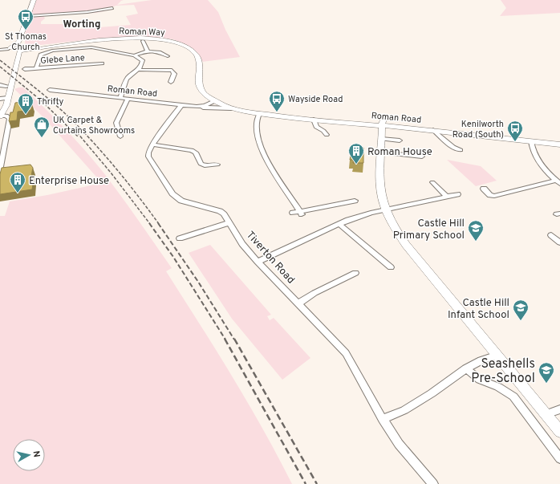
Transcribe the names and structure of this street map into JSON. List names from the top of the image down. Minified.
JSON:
{"streets":{"street":["Roman Way","Glebe Lane","Roman Road","Tiverton Road"]},"crossings":[["Roman Way","Roman Road"],["Roman Road","Tiverton Road"]],"districts":["Worting"],"places":{"bus stop":["St Thomas Church","Wayside Road","Kenilworth Road (South)"],"building":["Thrifty","Roman House","Enterprise House"],"shop":["UK Carpet & Curtains Showrooms"],"school or university":["Castle Hill Primary School","Castle Hill Infant School","Seashells Pre-School"]},"north":"right"}
